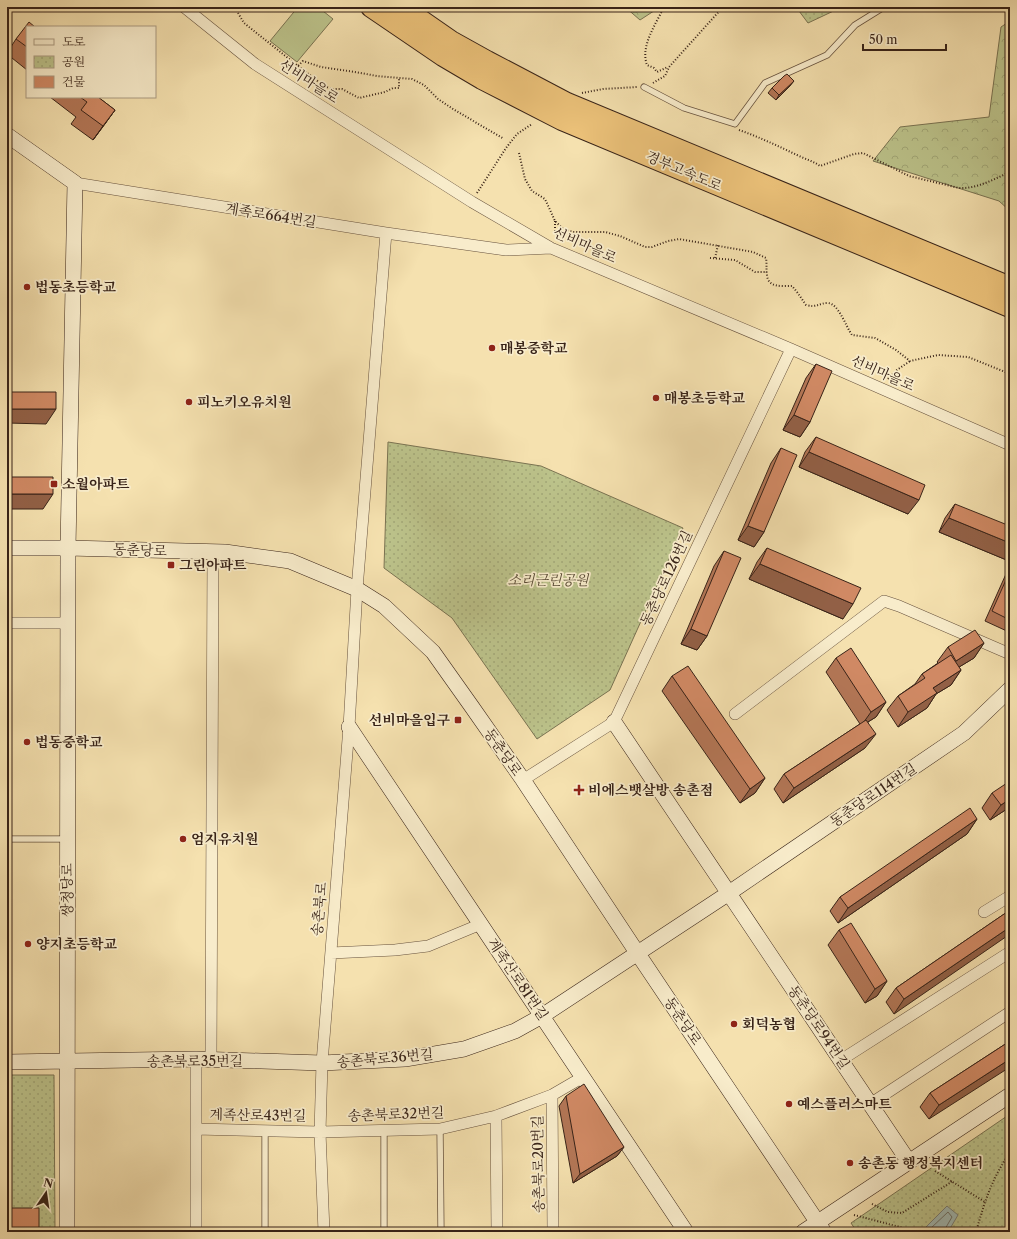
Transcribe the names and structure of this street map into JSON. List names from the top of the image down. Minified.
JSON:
{"streets":{"highway":["경부고속도로"],"main road":["계족로664번길","동춘당로","동춘당로114번길","쌍청당로","계족산로81번길","동춘당로94번길","송촌북로36번길","송촌북로35번길"],"street":["선비마을로","동춘당로126번길","송촌북로","송촌북로32번길","계족산로43번길","송촌북로20번길"]},"crossings":[["선비마을로","계족로664번길"],["선비마을로","동춘당로126번길"],["계족로664번길","쌍청당로"],["계족로664번길","송촌북로"],["동춘당로","동춘당로114번길"],["동춘당로","쌍청당로"],["동춘당로","송촌북로"],["동춘당로","송촌북로36번길"],["동춘당로","계족산로43번길"],["동춘당로114번길","동춘당로94번길"],["동춘당로114번길","송촌북로36번길"],["쌍청당로","송촌북로35번길"],["송촌북로","계족산로81번길"],["송촌북로","송촌북로36번길"],["송촌북로","송촌북로35번길"],["송촌북로","송촌북로32번길"],["송촌북로","계족산로43번길"],["계족산로81번길","송촌북로36번길"],["계족산로81번길","송촌북로32번길"],["송촌북로36번길","송촌북로35번길"],["송촌북로35번길","계족산로43번길"],["송촌북로32번길","계족산로43번길"],["송촌북로32번길","송촌북로20번길"]],"parks":["소리근린공원"],"places":{"other":["법동초등학교","매봉중학교","매봉초등학교","피노키오유치원","법동중학교","엄지유치원","양지초등학교","회덕농협","예스플러스마트","송촌동 행정복지센터"],"transit":["소월아파트","그린아파트","선비마을입구"],"health":["비에스뱃살방 송촌점"]},"legend":["도로","공원","건물"],"scale_bar":"50 m","north":"top"}
